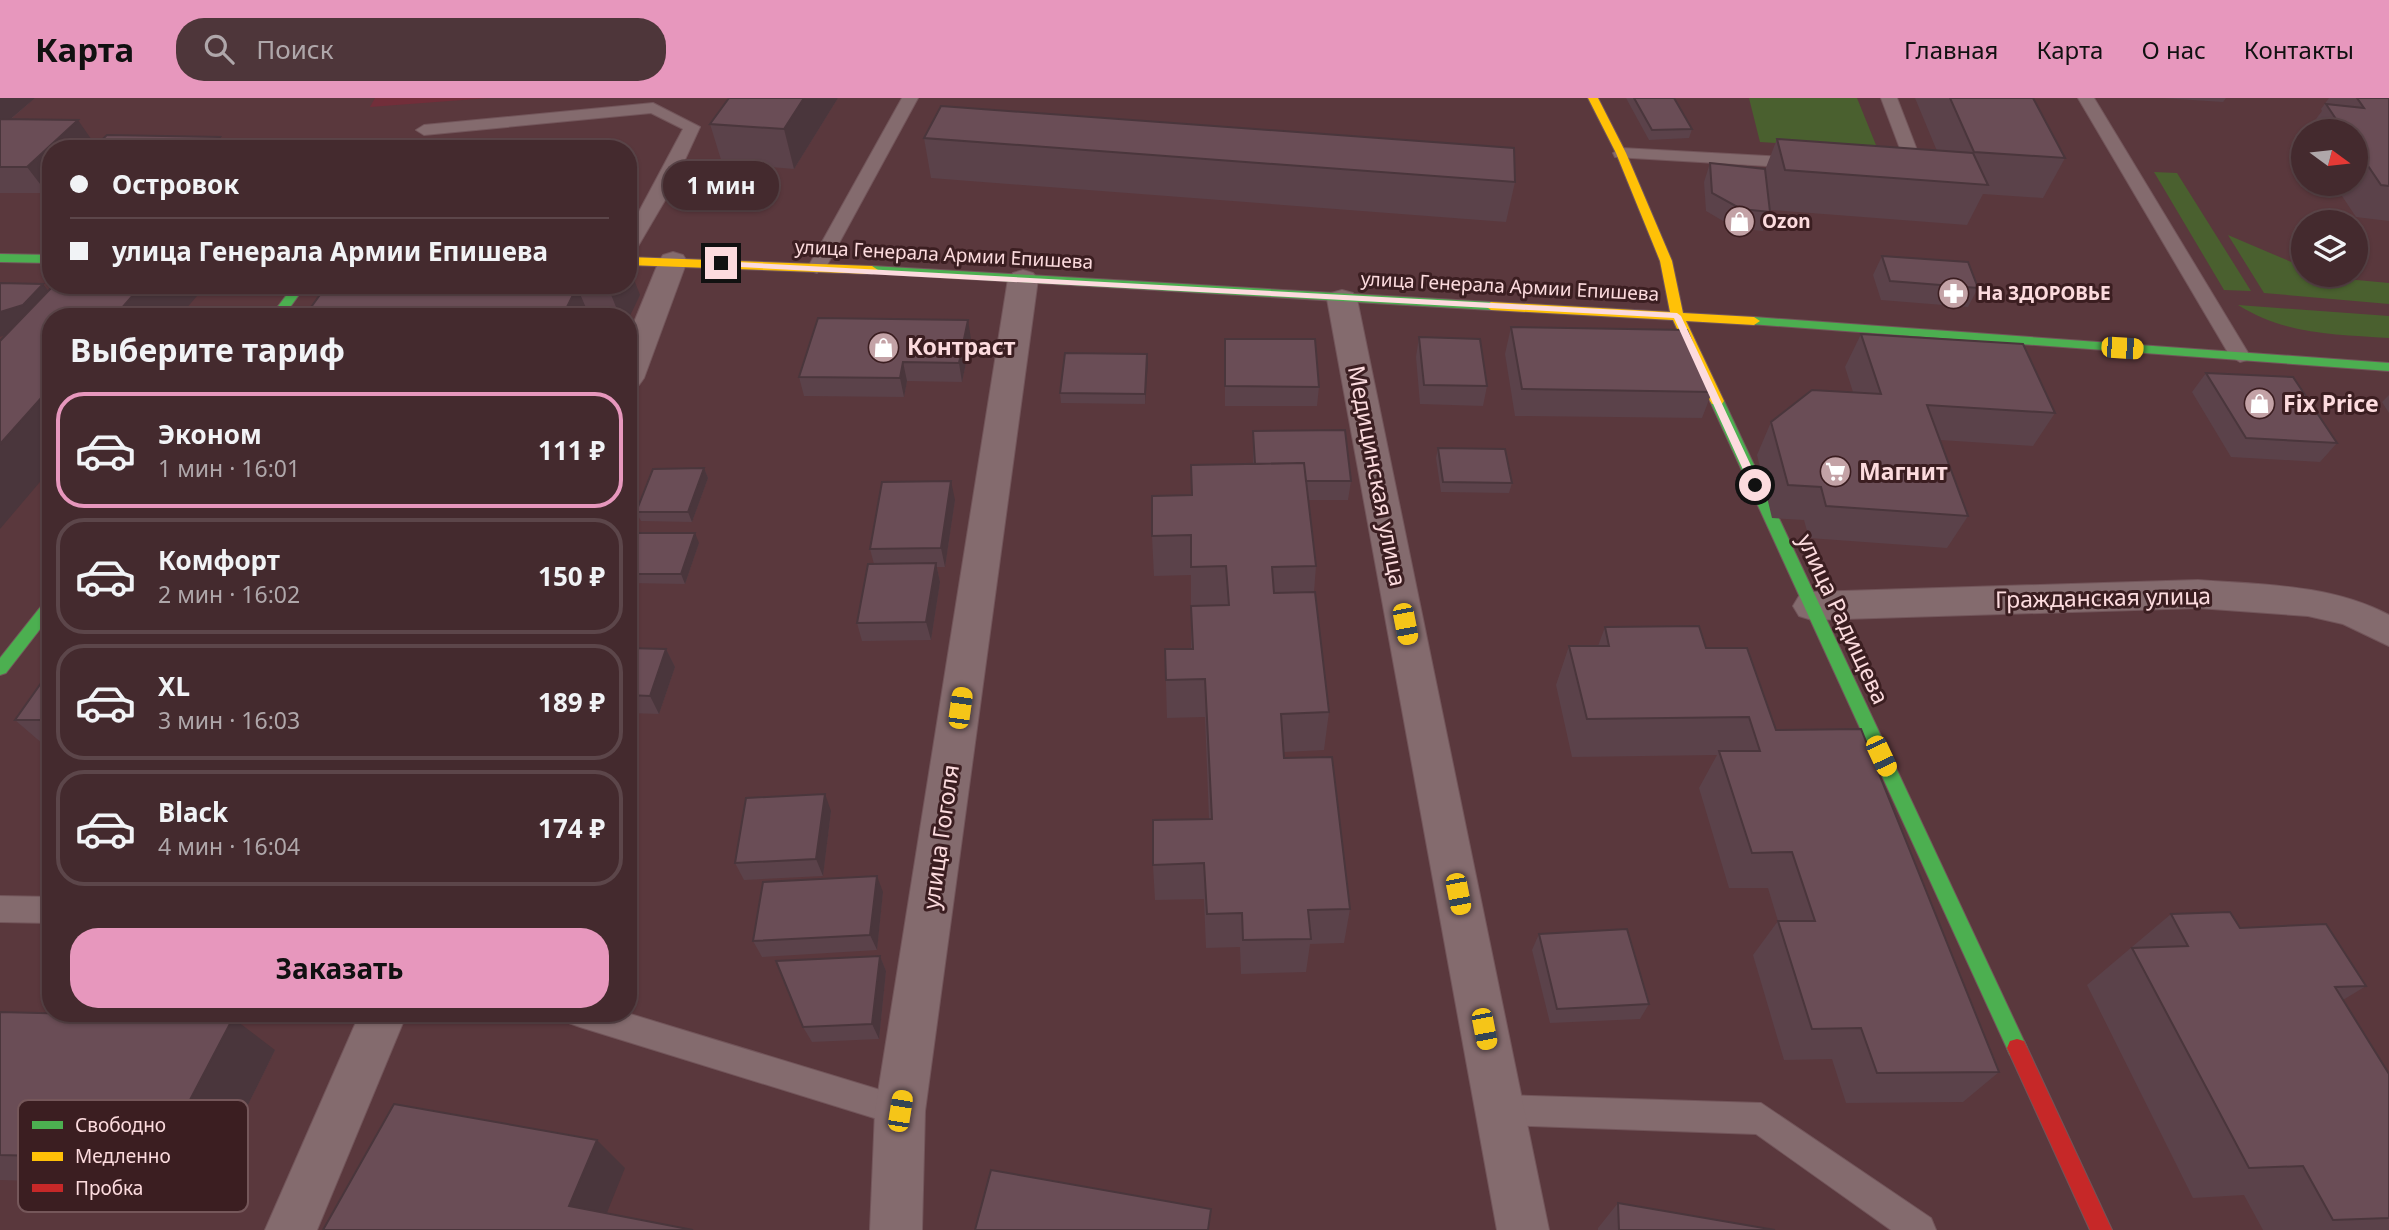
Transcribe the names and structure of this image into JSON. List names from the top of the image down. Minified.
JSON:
{"streets":{"main road":["улица Генерала Армии Епишева","улица Радищева"],"street":["Медицинская улица","Гражданская улица","улица Гоголя"]},"crossings":[["улица Генерала Армии Епишева","Медицинская улица"],["улица Генерала Армии Епишева","улица Радищева"],["улица Генерала Армии Епишева","улица Гоголя"],["Гражданская улица","улица Радищева"]],"places":{"shop":["Ozon","Контраст","Fix Price"],"pharmacy":["На ЗДОРОВЬЕ"],"supermarket":["Магнит"]},"legend":["Свободно","Медленно","Пробка"],"north":"right","page":{"header":"Карта","search":"Поиск","nav":["Главная","Карта","О нас","Контакты"],"banner":["Островок","улица Генерала Армии Епишева"],"bubble":"1 мин","heading":"Выберите тариф","list":[{"name":"Эконом","note":"1 мин · 16:01","value":"111 ₽"},{"name":"Комфорт","note":"2 мин · 16:02","value":"150 ₽"},{"name":"XL","note":"3 мин · 16:03","value":"189 ₽"},{"name":"Black","note":"4 мин · 16:04","value":"174 ₽"}],"buttons":"Заказать"}}
